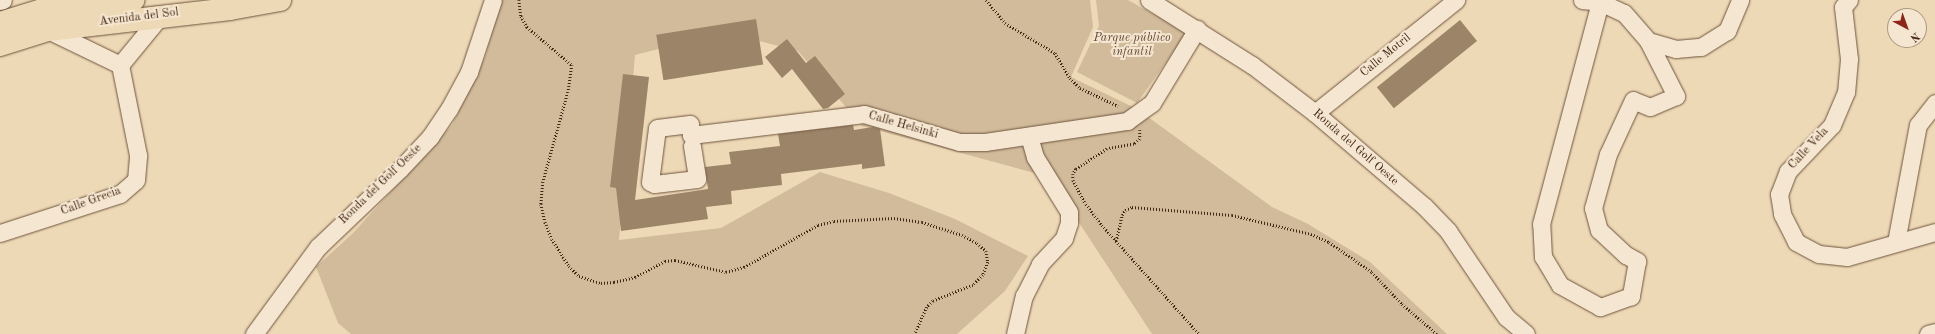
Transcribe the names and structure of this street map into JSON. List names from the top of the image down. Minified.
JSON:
{"streets":{"main road":["Avenida del Sol"],"street":["Calle Motril","Calle Helsinki","Ronda del Golf Oeste","Calle Vela","Calle Grecia"]},"crossings":[["Calle Motril","Ronda del Golf Oeste"],["Calle Helsinki","Ronda del Golf Oeste"]],"parks":["Parque público infantil"],"north":"bottom right"}
